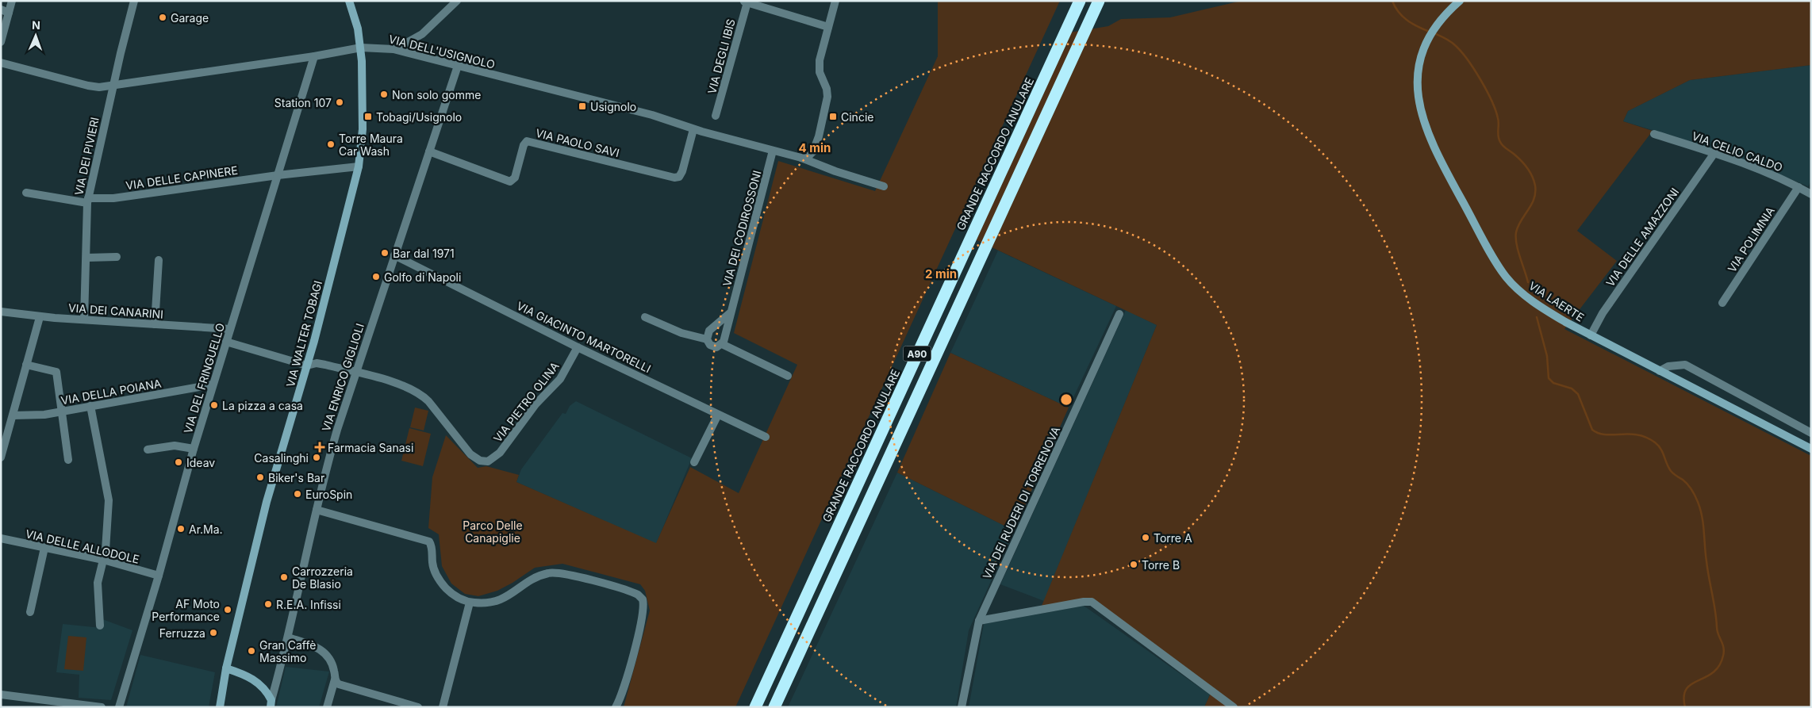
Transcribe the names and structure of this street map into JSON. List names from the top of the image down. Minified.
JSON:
{"streets":{"highway":["GRANDE RACCORDO ANULARE","A90"],"street":["VIA DELL'USIGNOLO","VIA DEGLI IBIS","VIA PAOLO SAVI","VIA CELIO CALDO","VIA DEI PIVIERI","VIA DELLE CAPINERE","VIA DEI CODIROSSONI","VIA DELLE AMAZZONI","VIA POLIMNIA","VIA LAERTE","VIA DEI CANARINI","VIA WALTER TOBAGI","VIA GIACINTO MARTORELLI","VIA ENRICO GIGLIOLI","VIA DEL FRINGUELLO","VIA DELLA POIANA","VIA PIETRO OLINA","VIA DEI RUDERI DI TORRENOVA","VIA DELLE ALLODOLE"]},"crossings":[["VIA DELL'USIGNOLO","VIA PAOLO SAVI"],["VIA DELL'USIGNOLO","VIA DEI PIVIERI"],["VIA DELL'USIGNOLO","VIA DEI CODIROSSONI"],["VIA DELL'USIGNOLO","VIA WALTER TOBAGI"],["VIA DELL'USIGNOLO","VIA ENRICO GIGLIOLI"],["VIA DELL'USIGNOLO","VIA DEL FRINGUELLO"],["VIA PAOLO SAVI","VIA ENRICO GIGLIOLI"],["VIA CELIO CALDO","VIA DELLE AMAZZONI"],["VIA CELIO CALDO","VIA POLIMNIA"],["VIA DEI PIVIERI","VIA DELLE CAPINERE"],["VIA DEI PIVIERI","VIA DEI CANARINI"],["VIA DELLE CAPINERE","VIA WALTER TOBAGI"],["VIA DELLE CAPINERE","VIA DEL FRINGUELLO"],["VIA DELLE AMAZZONI","VIA LAERTE"],["VIA DEI CANARINI","VIA DEL FRINGUELLO"],["VIA GIACINTO MARTORELLI","VIA ENRICO GIGLIOLI"],["VIA GIACINTO MARTORELLI","VIA PIETRO OLINA"],["VIA ENRICO GIGLIOLI","VIA PIETRO OLINA"],["VIA DEL FRINGUELLO","VIA DELLA POIANA"],["VIA DEL FRINGUELLO","VIA DELLE ALLODOLE"]],"parks":["Parco Delle Canapiglie"],"places":{"other":["Garage","Non solo gomme","Station 107","Torre Maura Car Wash","Bar dal 1971","Golfo di Napoli","La pizza a casa","Casalinghi","Ideav","Biker's Bar","EuroSpin","Ar.Ma.","Torre A","Torre B","Carrozzeria De Blasio","R.E.A. Infissi","AF Moto Performance","Ferruzza","Gran Caffè Massimo"],"transit":["Usignolo","Tobagi/Usignolo","Cincie"],"health":["Farmacia Sanasi"]},"north":"top","rings":["4 min","2 min"]}
